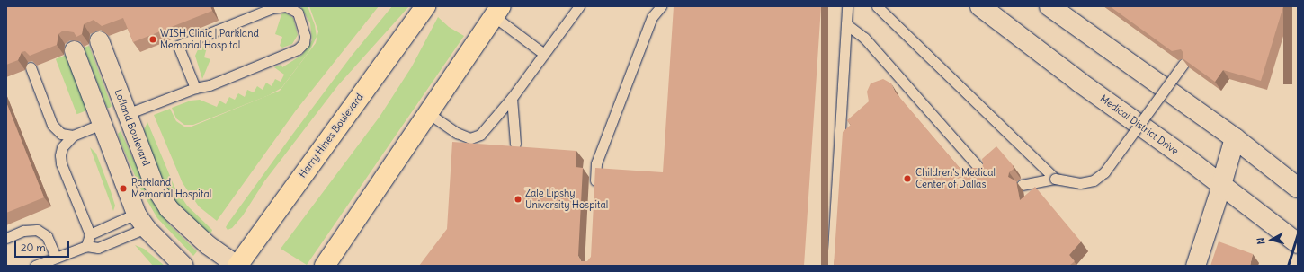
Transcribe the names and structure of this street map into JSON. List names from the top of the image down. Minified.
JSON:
{"streets":{"main road":["Medical District Drive","Harry Hines Boulevard"],"street":["Lofland Boulevard"]},"crossings":[["Lofland Boulevard","Harry Hines Boulevard"]],"places":["WISH Clinic | Parkland Memorial Hospital","Children's Medical Center of Dallas","Parkland Memorial Hospital","Zale Lipshy University Hospital"],"scale_bar":"20 m","north":"left"}
